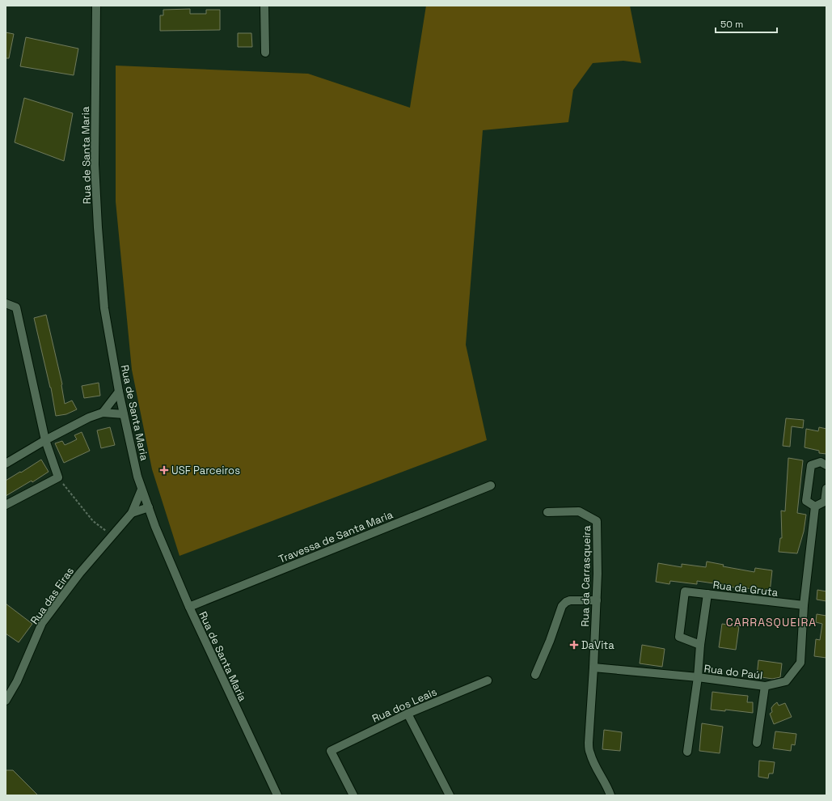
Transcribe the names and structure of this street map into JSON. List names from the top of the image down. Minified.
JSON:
{"streets":{"street":["Rua de Santa Maria","Travessa de Santa Maria","Rua da Carrasqueira","Rua da Gruta","Rua das Eiras","Rua do Paúl","Rua dos Leais"]},"crossings":[["Rua de Santa Maria","Travessa de Santa Maria"],["Rua de Santa Maria","Rua das Eiras"],["Rua da Carrasqueira","Rua do Paúl"],["Rua da Gruta","Rua do Paúl"]],"districts":["CARRASQUEIRA"],"places":{"health":["USF Parceiros","DaVita"]},"scale_bar":"50 m"}
